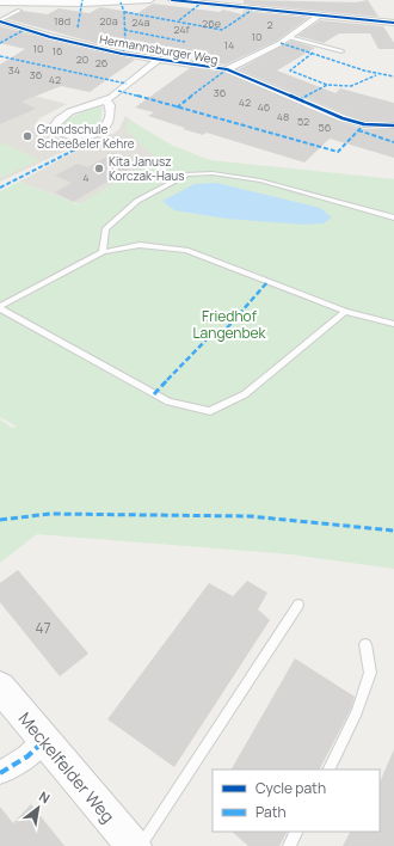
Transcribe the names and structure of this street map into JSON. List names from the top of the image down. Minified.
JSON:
{"streets":{"main road":["Meckelfelder Weg"],"street":["Hermannsburger Weg"]},"parks":["Friedhof Langenbek"],"places":["Grundschule Scheeßeler Kehre","Kita Janusz Korczak-Haus"],"house_numbers":["18d","20a","24a","26e","2","24f","10","14","10","16","20","26","34","36","42","36","42","46","48","52","56","4","47"],"legend":["Cycle path","Path"],"north":"top right"}
